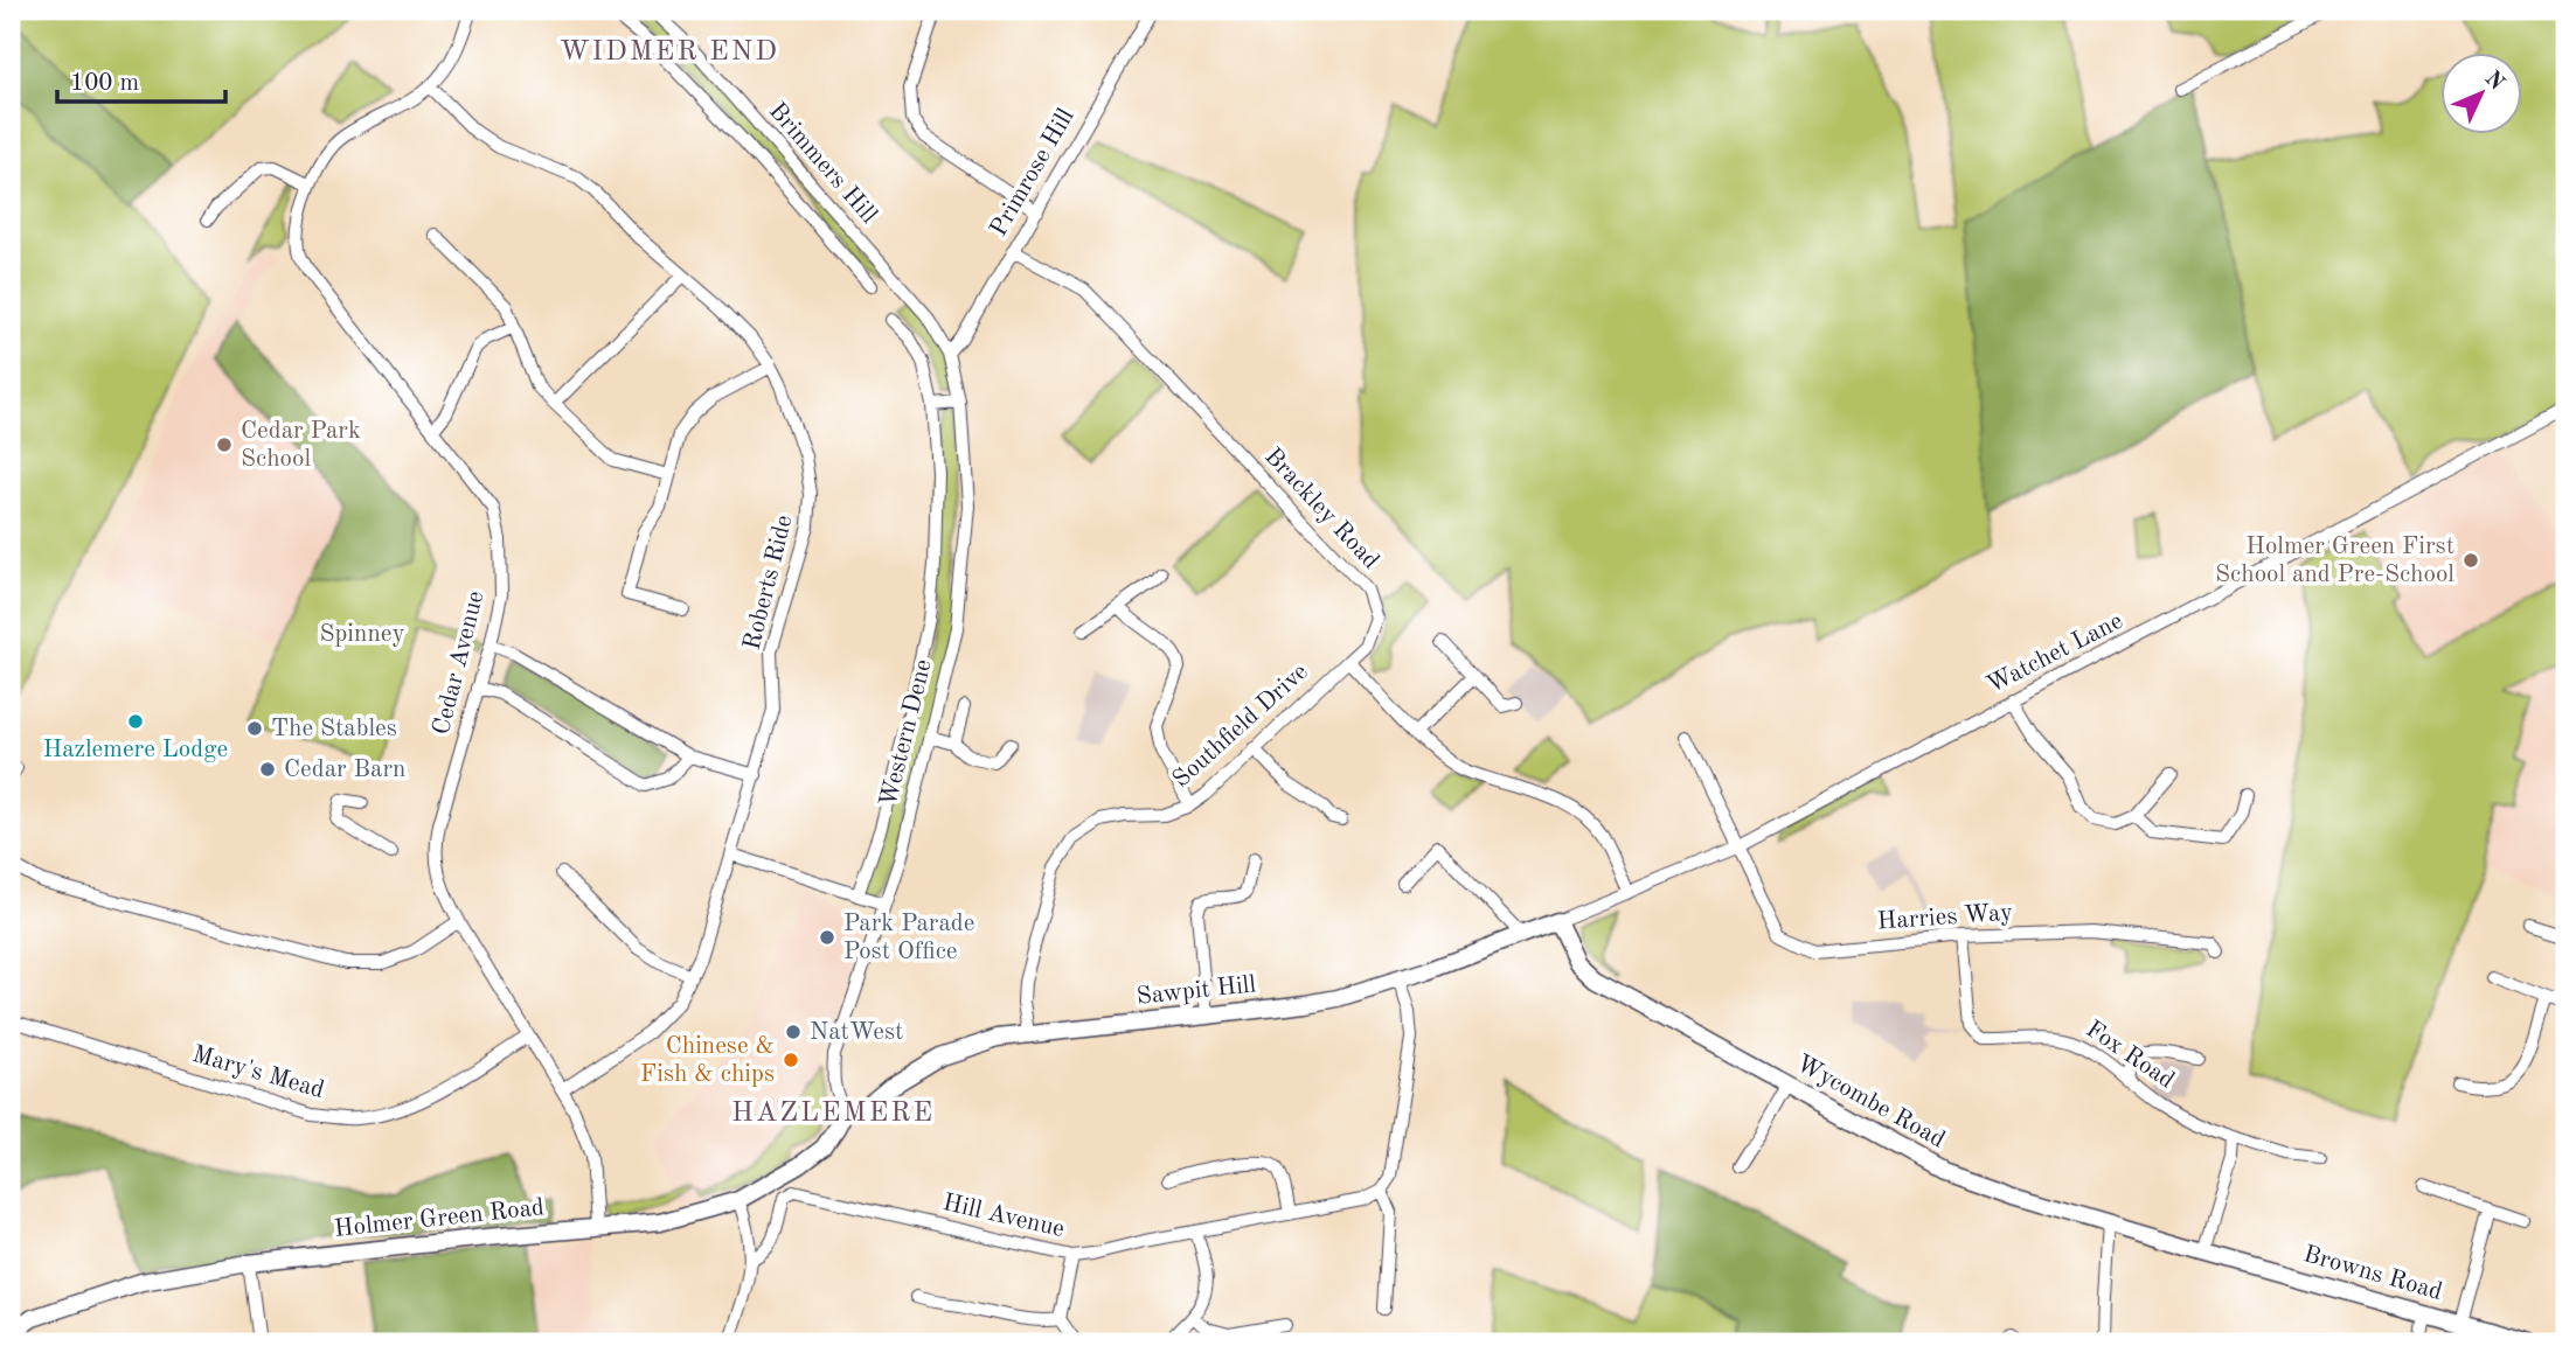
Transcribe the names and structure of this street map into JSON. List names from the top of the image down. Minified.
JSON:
{"streets":{"street":["Brimmers Hill","Primrose Hill","Brackley Road","Roberts Ride","Watchet Lane","Cedar Avenue","Southfield Drive","Western Dene","Harries Way","Sawpit Hill","Fox Road","Mary's Mead","Wycombe Road","Hill Avenue","Holmer Green Road","Browns Road"]},"crossings":[["Brimmers Hill","Primrose Hill"],["Brimmers Hill","Western Dene"],["Primrose Hill","Brackley Road"],["Primrose Hill","Western Dene"],["Brackley Road","Southfield Drive"],["Roberts Ride","Cedar Avenue"],["Watchet Lane","Harries Way"],["Watchet Lane","Sawpit Hill"],["Watchet Lane","Wycombe Road"],["Cedar Avenue","Mary's Mead"],["Cedar Avenue","Holmer Green Road"],["Southfield Drive","Sawpit Hill"],["Western Dene","Sawpit Hill"],["Western Dene","Holmer Green Road"],["Harries Way","Fox Road"],["Sawpit Hill","Wycombe Road"],["Sawpit Hill","Holmer Green Road"],["Wycombe Road","Browns Road"]],"districts":["WIDMER END","HAZLEMERE"],"parks":["Spinney"],"places":["Cedar Park School","Holmer Green First School and Pre-School","Hazlemere Lodge","The Stables","Cedar Barn","Park Parade Post Office","NatWest","Chinese & Fish & chips"],"scale_bar":"100 m","north":"top right"}
